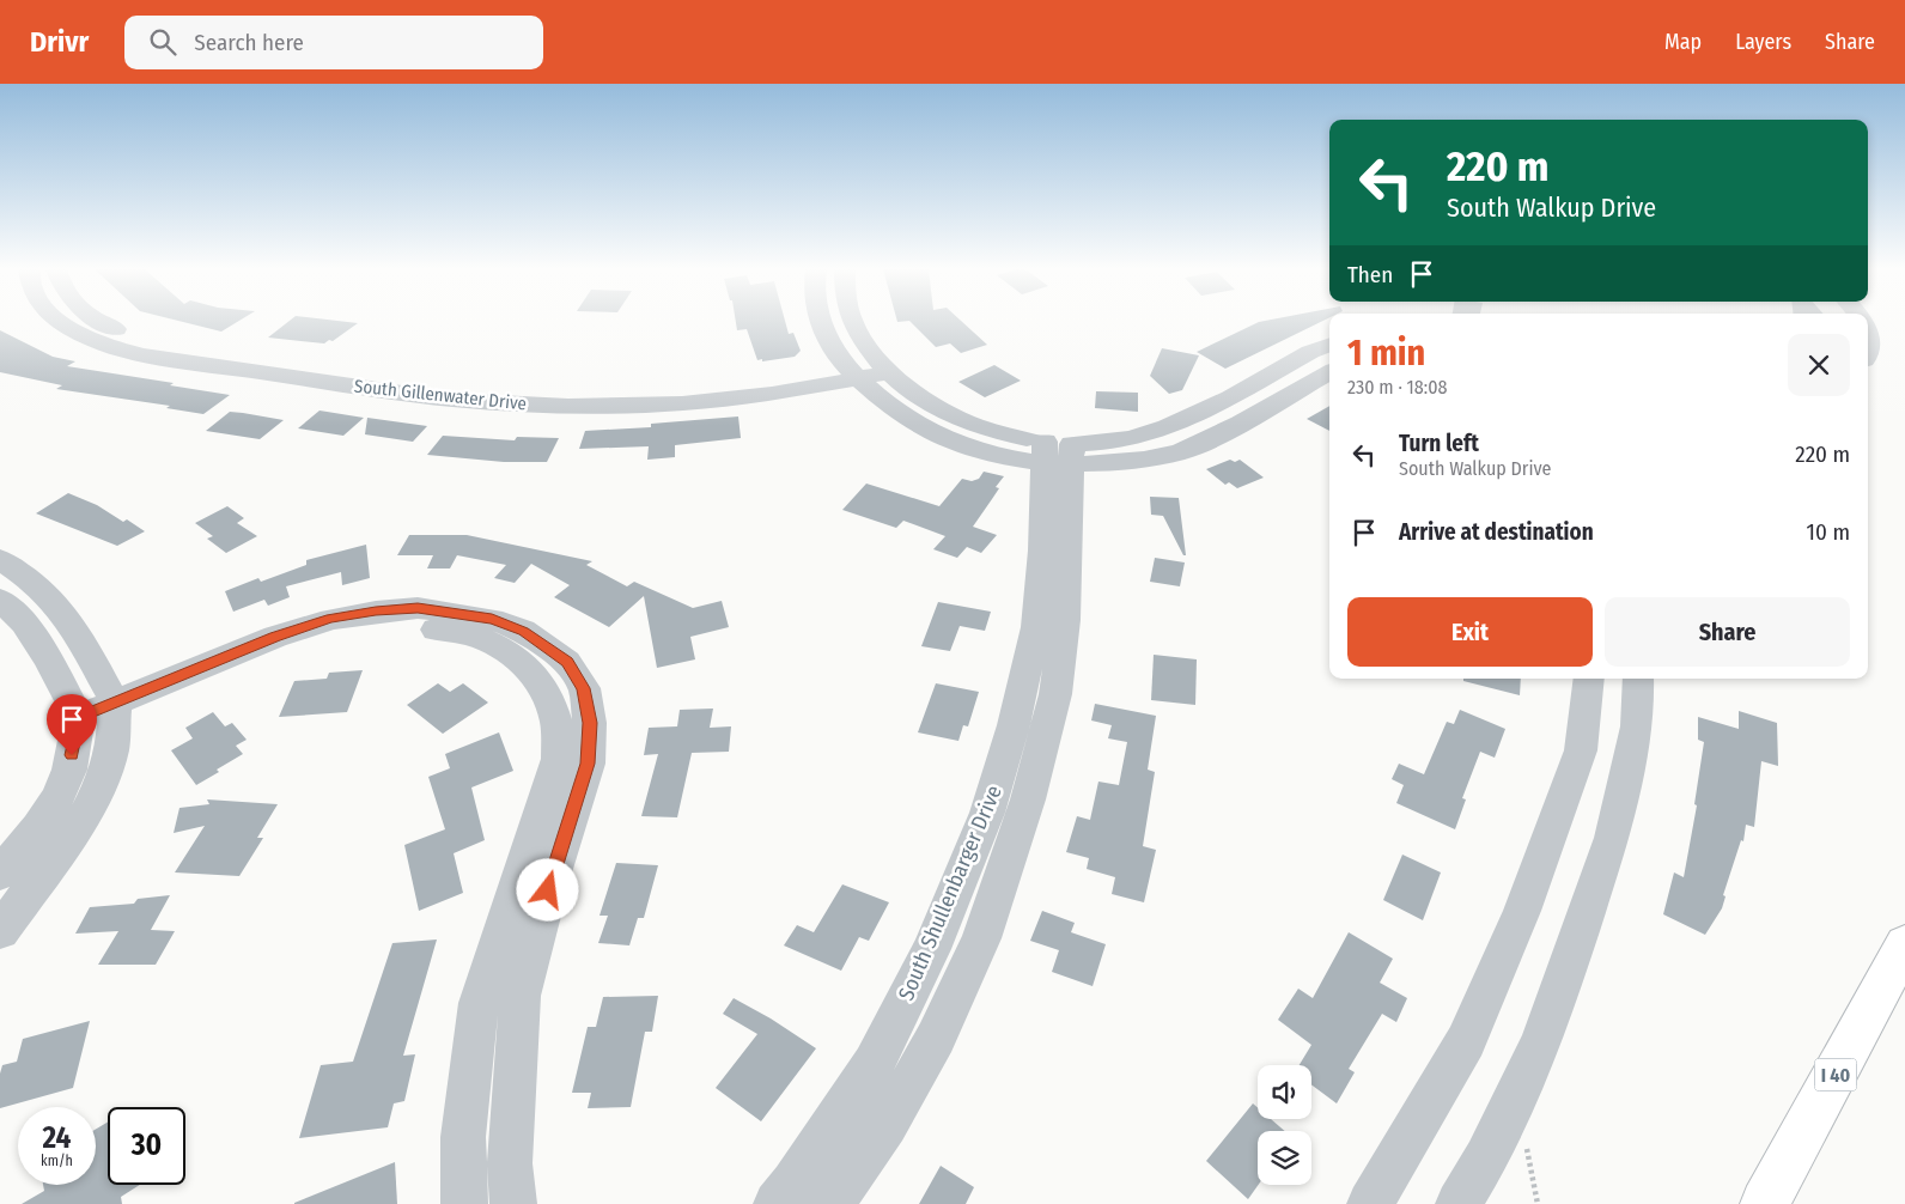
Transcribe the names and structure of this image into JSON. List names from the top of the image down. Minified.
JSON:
{"streets":{"highway":["I 40"],"street":["South Gillenwater Drive","South Shullenbarger Drive"]},"page":{"header":"Drivr","search":"Search here","nav":["Map","Layers","Share"],"turn":["220 m","South Walkup Drive"],"then":"Then","heading":["1 min","230 m · 18:08"],"list":[{"name":"Turn left","note":"South Walkup Drive","value":"220 m"},{"name":"Arrive at destination","value":"10 m"}],"buttons":["Exit","Share"],"speed":"24 km/h","limit":"30"}}
